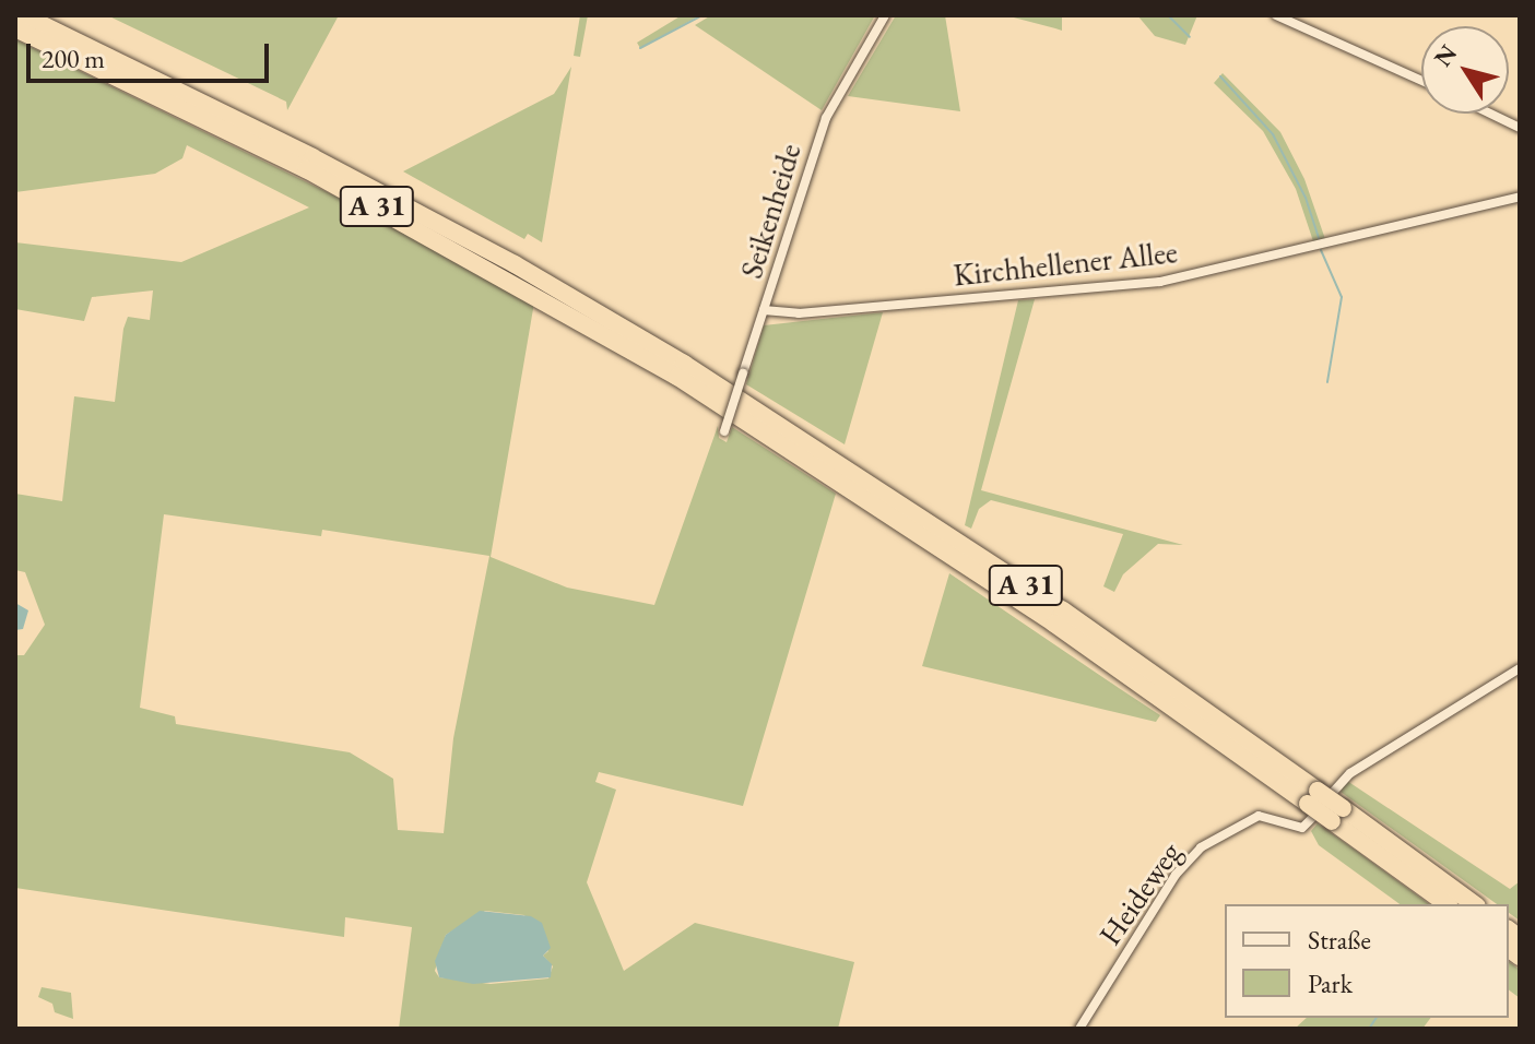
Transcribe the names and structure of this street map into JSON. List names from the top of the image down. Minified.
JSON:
{"streets":{"highway":["A 31"],"street":["Seikenheide","Kirchhellener Allee","Heideweg"]},"crossings":[["Seikenheide","Kirchhellener Allee"]],"legend":["Straße","Park"],"scale_bar":"200 m","north":"top left"}
